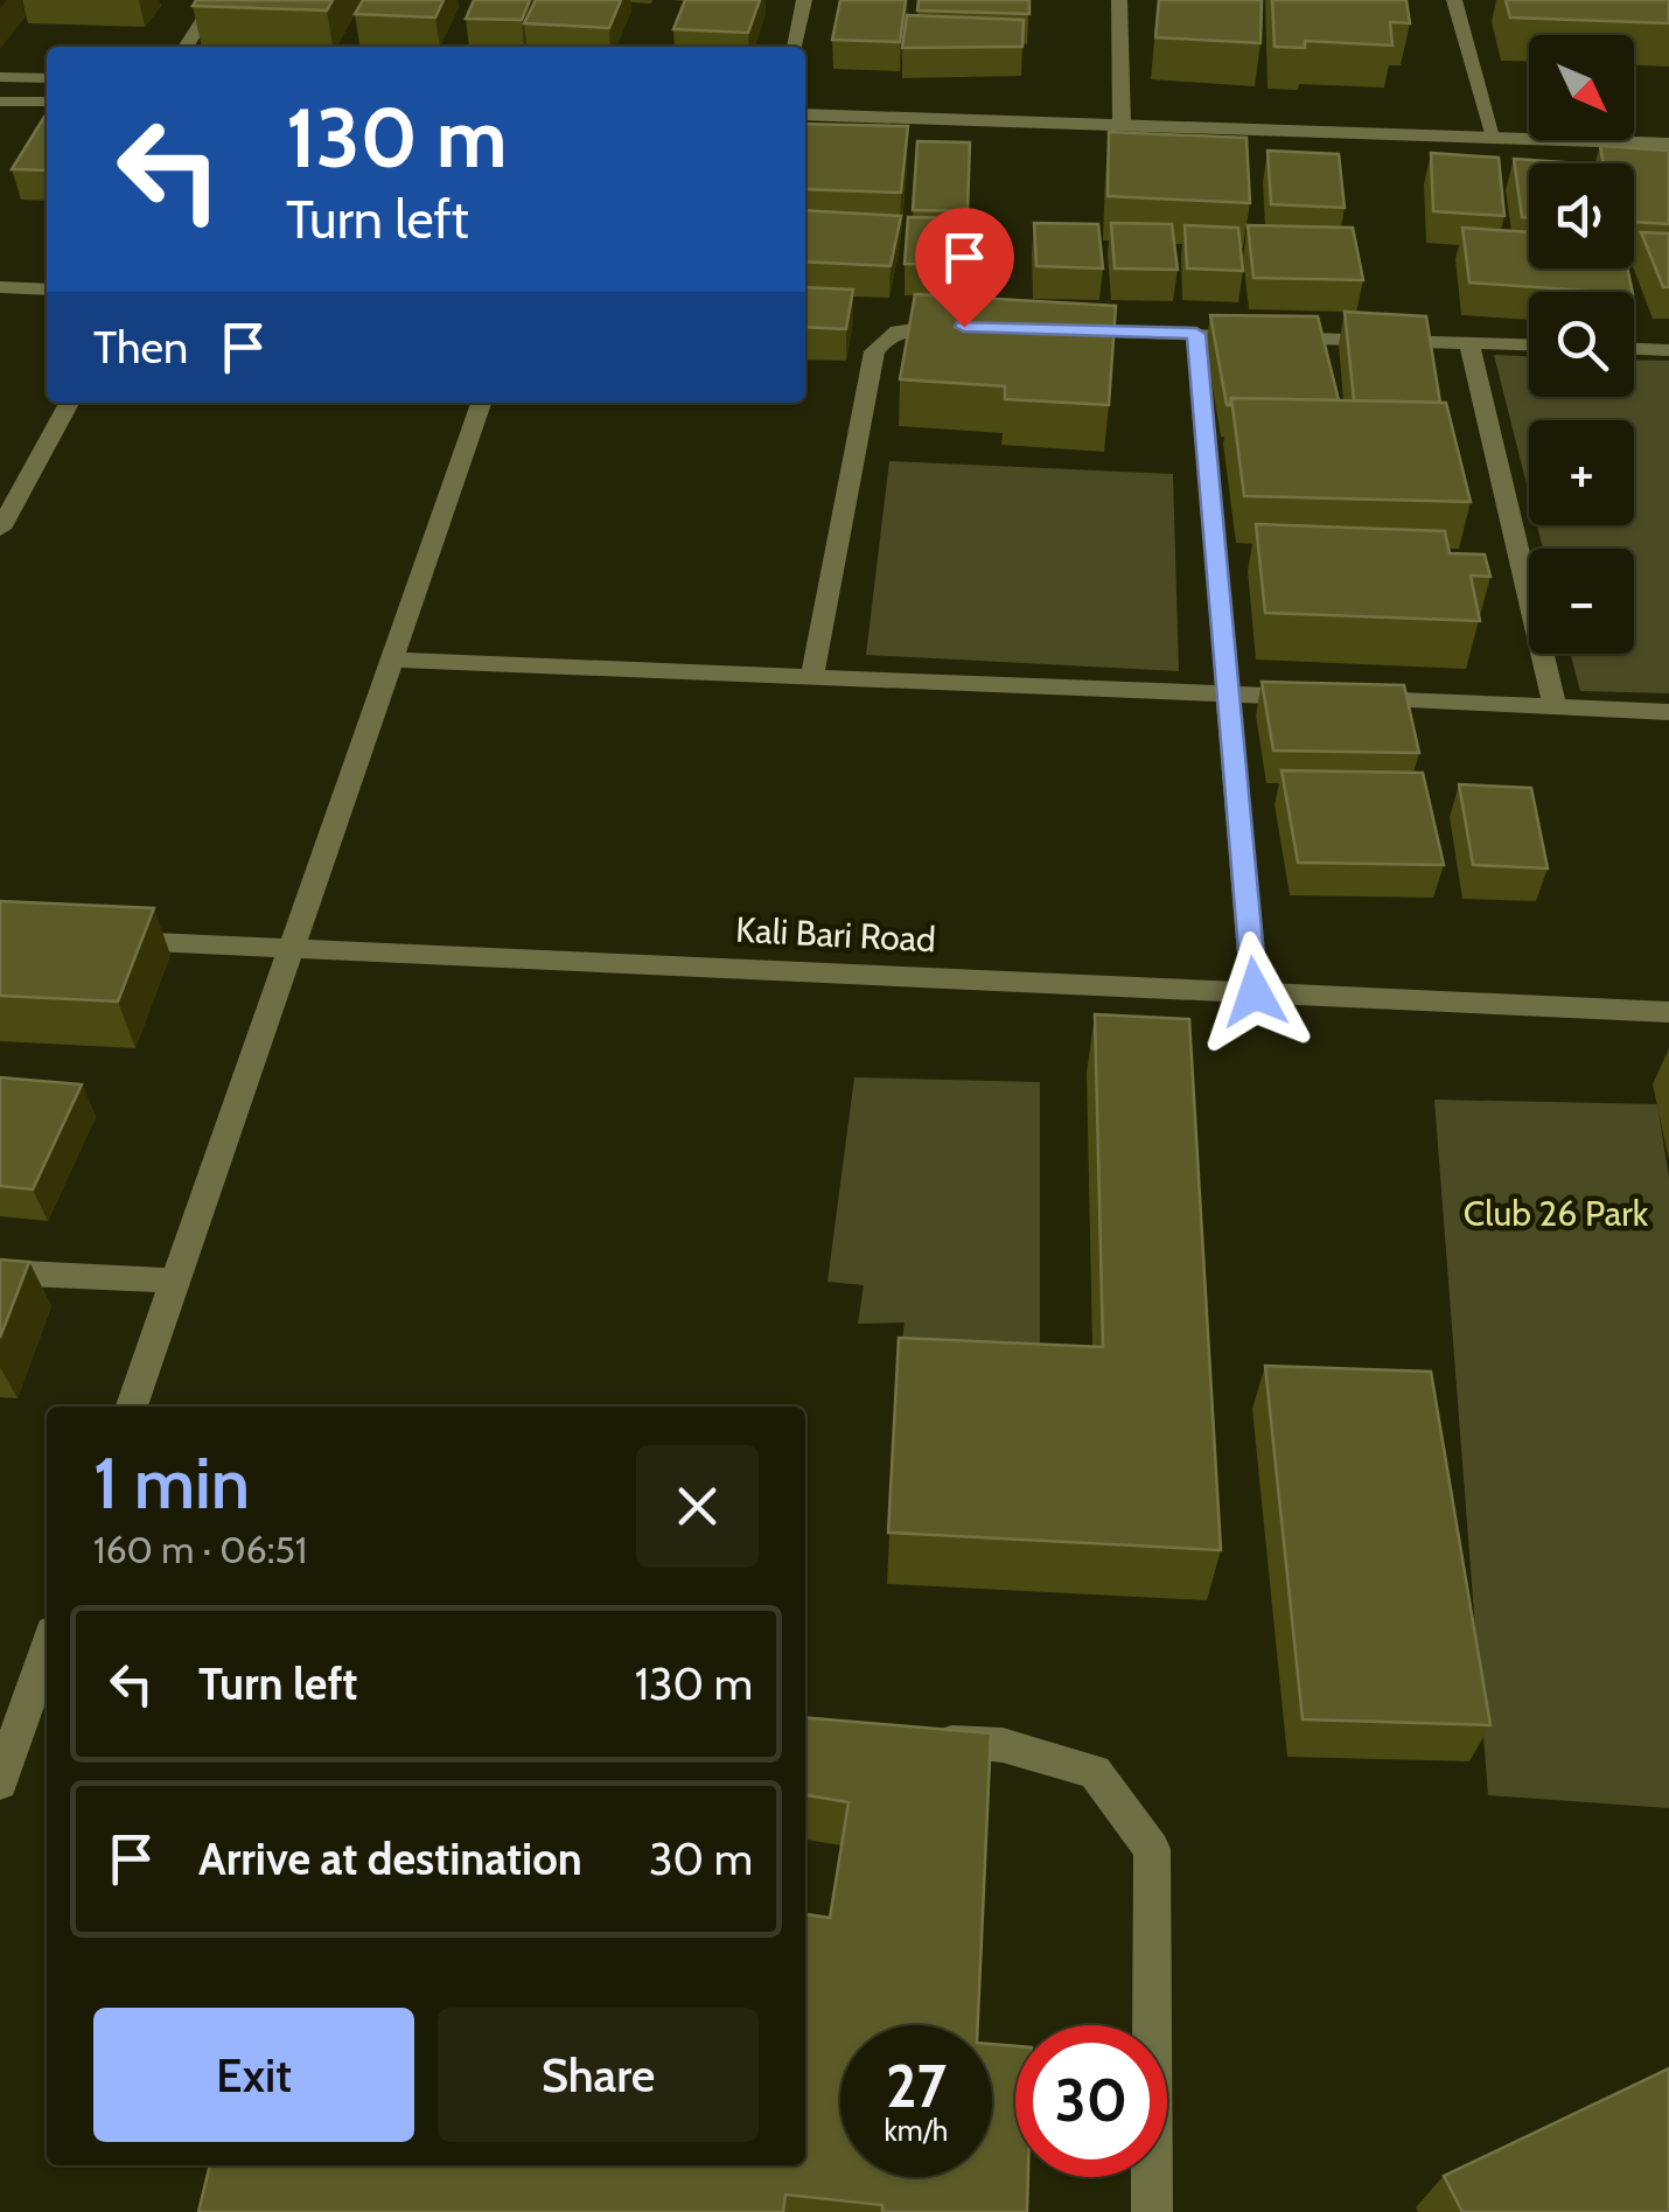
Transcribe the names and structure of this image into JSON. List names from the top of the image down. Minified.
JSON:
{"streets":{"street":["Kali Bari Road"]},"parks":["Club 26 Park"],"north":"bottom right","page":{"map_buttons":["+","−"],"turn":["130 m","Turn left"],"then":"Then","heading":["1 min","160 m · 06:51"],"list":[{"name":"Turn left","value":"130 m"},{"name":"Arrive at destination","value":"30 m"}],"buttons":["Exit","Share"],"speed":"27 km/h","limit":"30"}}
